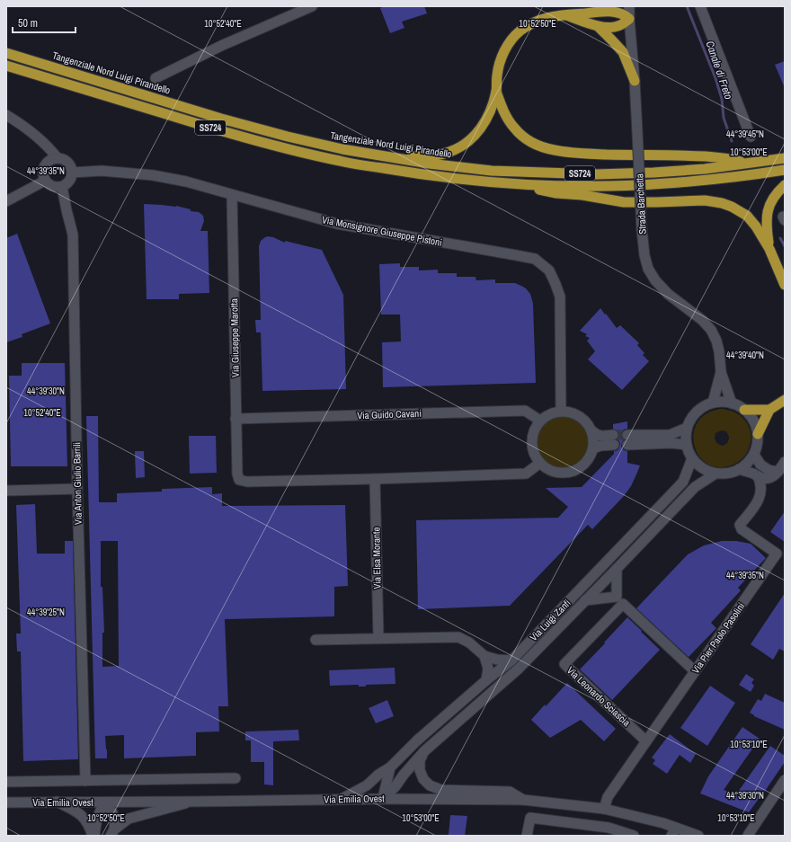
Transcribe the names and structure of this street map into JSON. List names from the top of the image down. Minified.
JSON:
{"streets":{"highway":["Tangenziale Nord Luigi Pirandello","SS724"],"street":["Strada Barchetta","Via Monsignore Giuseppe Pistoni","Via Giuseppe Marotta","Via Guido Cavani","Via Anton Giulio Barrili","Via Elsa Morante","Via Luigi Zanfi","Via Pier Paolo Pasolini","Via Leonardo Sciascia","Via Emilia Ovest"]},"crossings":[["Strada Barchetta","Via Luigi Zanfi"],["Via Monsignore Giuseppe Pistoni","Via Giuseppe Marotta"],["Via Monsignore Giuseppe Pistoni","Via Guido Cavani"],["Via Monsignore Giuseppe Pistoni","Via Anton Giulio Barrili"],["Via Giuseppe Marotta","Via Guido Cavani"],["Via Giuseppe Marotta","Via Elsa Morante"],["Via Luigi Zanfi","Via Emilia Ovest"],["Via Pier Paolo Pasolini","Via Leonardo Sciascia"],["Via Pier Paolo Pasolini","Via Emilia Ovest"]],"water":["Canale di Freto"],"scale_bar":"50 m","coordinates":["10°52'40\"E","10°52'50\"E","44°39'45\"N","10°53'00\"E","44°39'35\"N","44°39'40\"N","44°39'30\"N","44°39'25\"N","10°53'10\"E"]}
